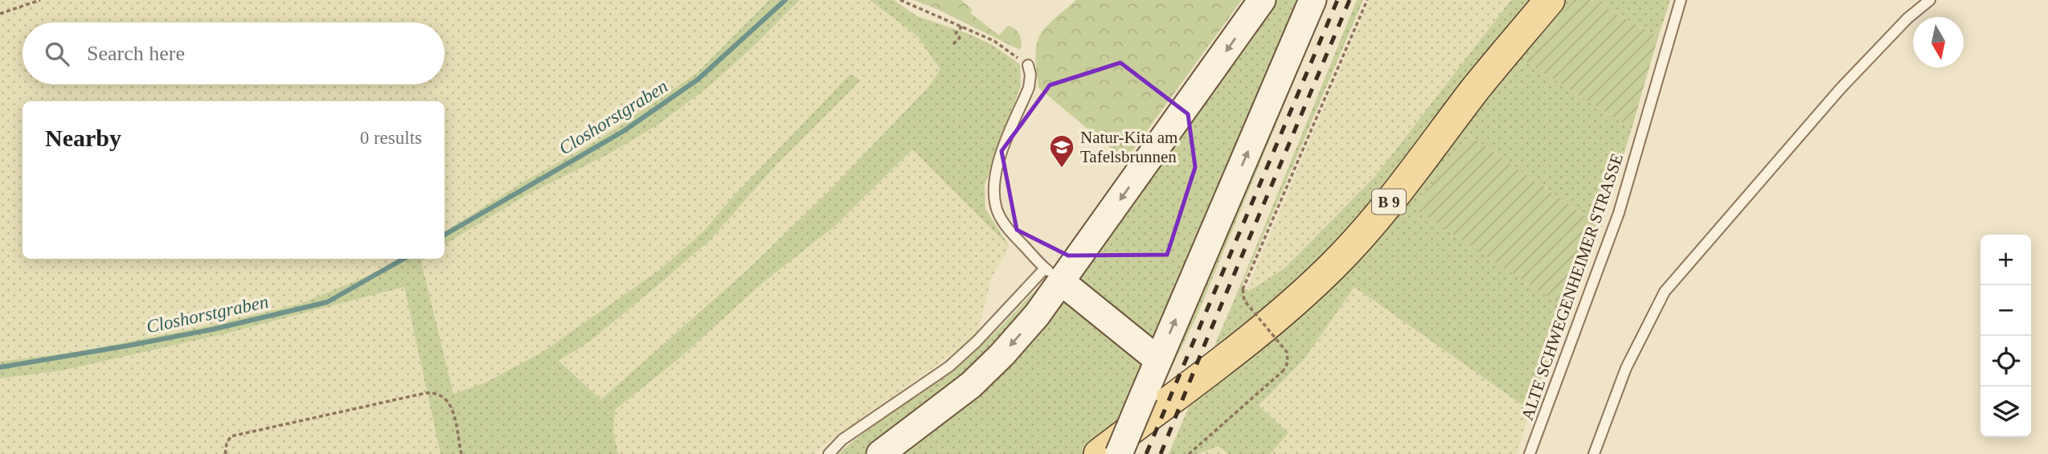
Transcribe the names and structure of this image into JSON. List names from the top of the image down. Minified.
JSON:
{"streets":{"main road":["B 9"],"lane":["ALTE SCHWEGENHEIMER STRASSE"]},"water":["Closhorstgraben"],"places":{"school or university":["Natur-Kita am Tafelsbrunnen"]},"north":"bottom","page":{"search":"Search here","heading":["Nearby","0 results"],"map_buttons":["+","−"]}}
